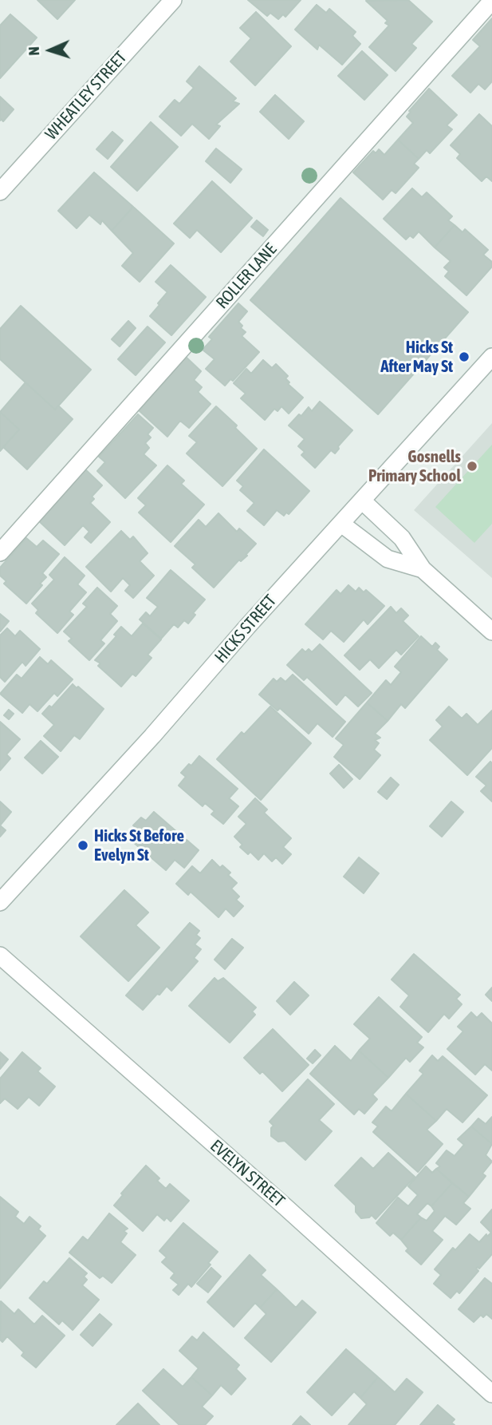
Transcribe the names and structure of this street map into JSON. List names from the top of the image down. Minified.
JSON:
{"streets":{"street":["WHEATLEY STREET","ROLLER LANE","HICKS STREET","EVELYN STREET"]},"places":["Hicks St After May St","Gosnells Primary School","Hicks St Before Evelyn St"],"north":"left"}
